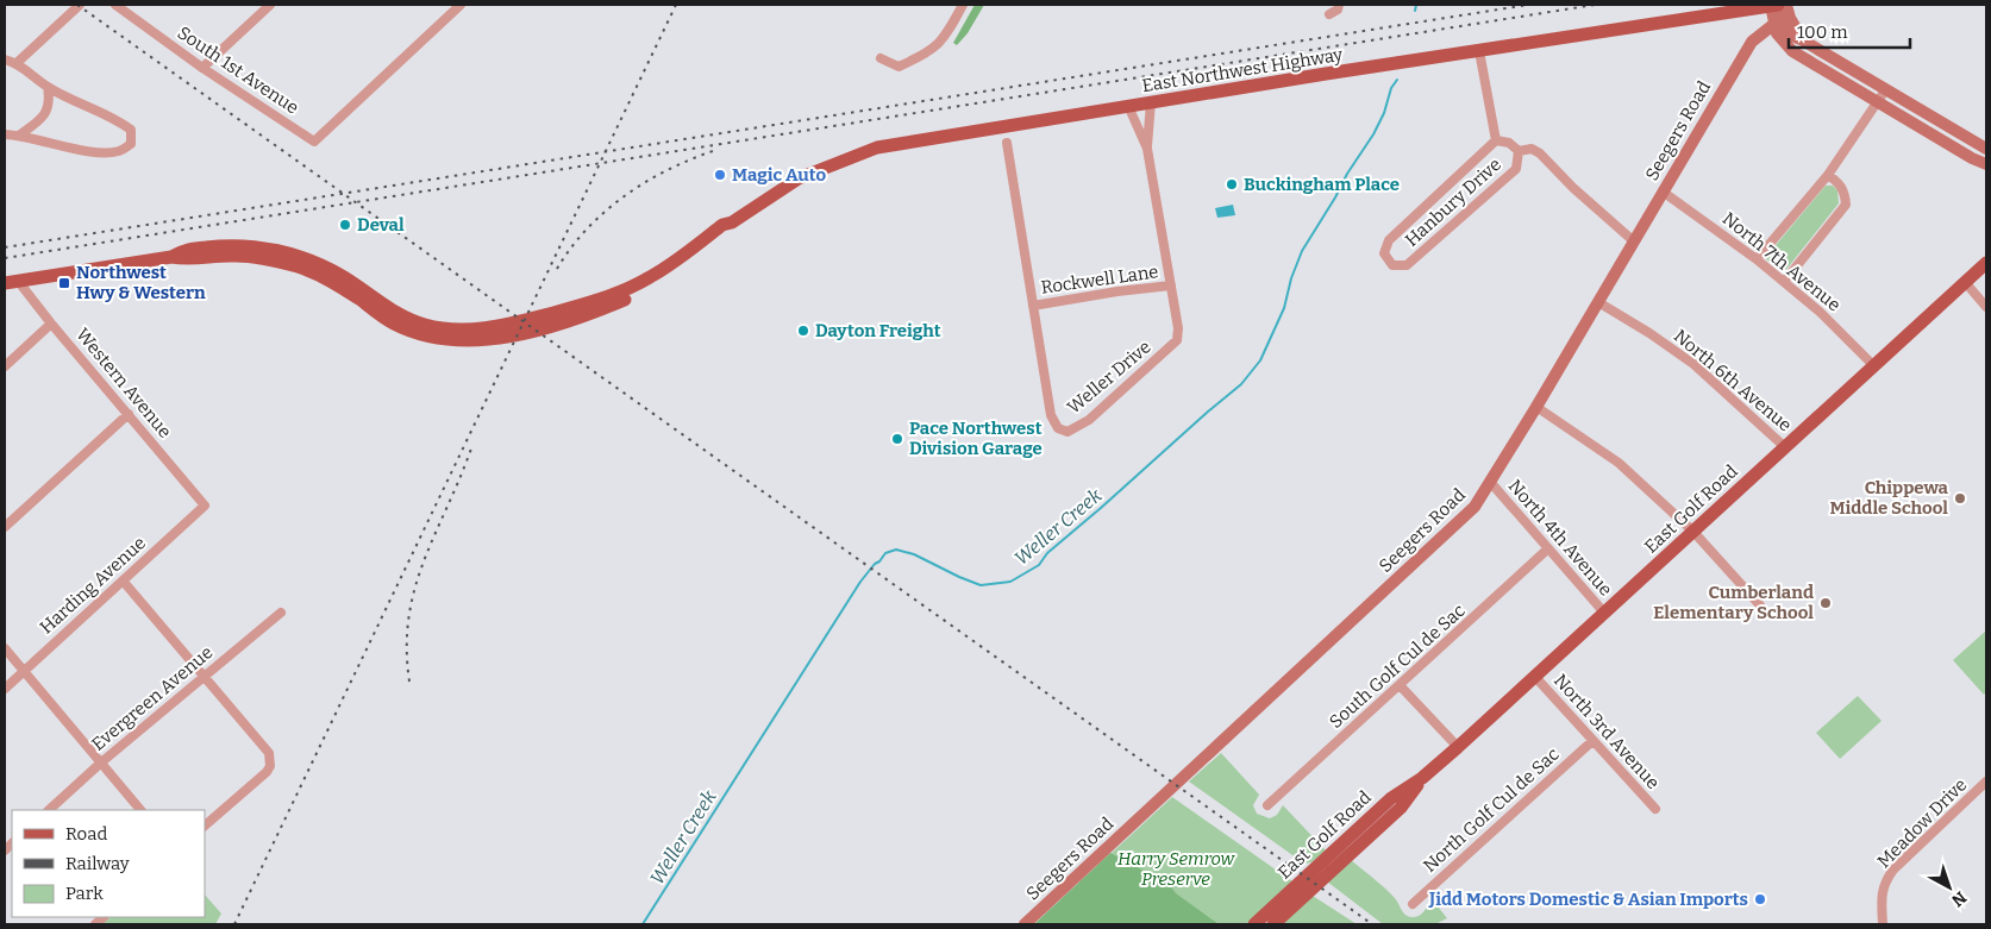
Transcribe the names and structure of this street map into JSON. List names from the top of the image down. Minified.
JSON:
{"streets":{"main road":["East Northwest Highway","East Golf Road"],"street":["South 1st Avenue","Seegers Road","Hanbury Drive","North 7th Avenue","Rockwell Lane","Weller Drive","North 6th Avenue","Western Avenue","North 4th Avenue","Harding Avenue","South Golf Cul de Sac","Evergreen Avenue","North 3rd Avenue","North Golf Cul de Sac","Meadow Drive"]},"crossings":[["East Northwest Highway","Hanbury Drive"],["East Northwest Highway","Western Avenue"],["Seegers Road","Hanbury Drive"],["Seegers Road","North 7th Avenue"],["Seegers Road","North 6th Avenue"],["Seegers Road","North 4th Avenue"],["North 7th Avenue","East Golf Road"],["Rockwell Lane","Weller Drive"],["North 6th Avenue","East Golf Road"],["Western Avenue","Harding Avenue"],["East Golf Road","North 4th Avenue"],["East Golf Road","North 3rd Avenue"],["North 4th Avenue","South Golf Cul de Sac"],["North 3rd Avenue","North Golf Cul de Sac"]],"water":["Weller Creek"],"parks":["Harry Semrow Preserve"],"places":{"other":["Magic Auto","Buckingham Place","Deval","Dayton Freight","Pace Northwest Division Garage","Chippewa Middle School","Cumberland Elementary School","Jidd Motors Domestic & Asian Imports"],"transit":["Northwest Hwy & Western"]},"legend":["Road","Railway","Park"],"scale_bar":"100 m","north":"bottom right"}
